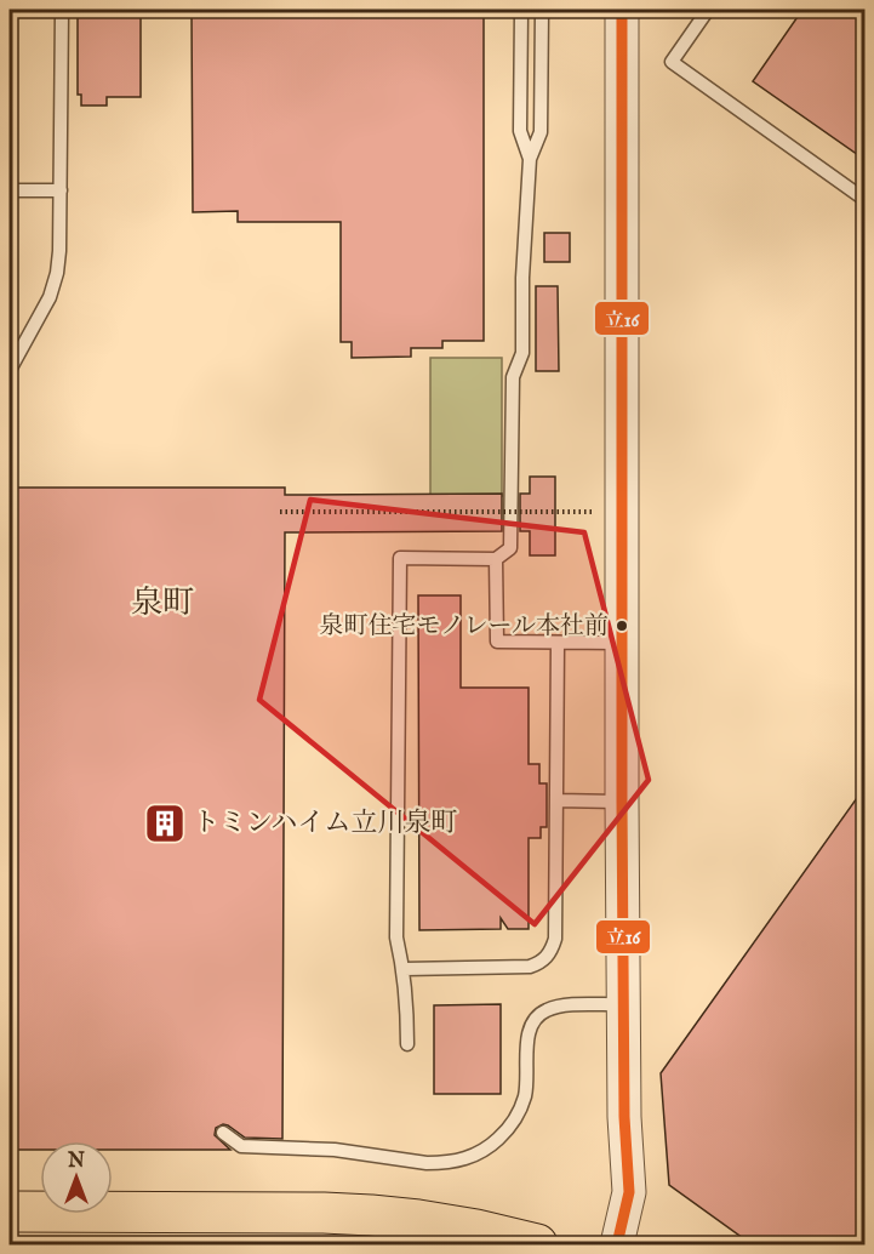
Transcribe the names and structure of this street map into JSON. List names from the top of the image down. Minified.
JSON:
{"districts":["泉町"],"places":{"other":["泉町住宅モノレール本社前"],"building":["トミンハイム立川泉町"]},"lines":["transit line 立16"],"north":"top"}
